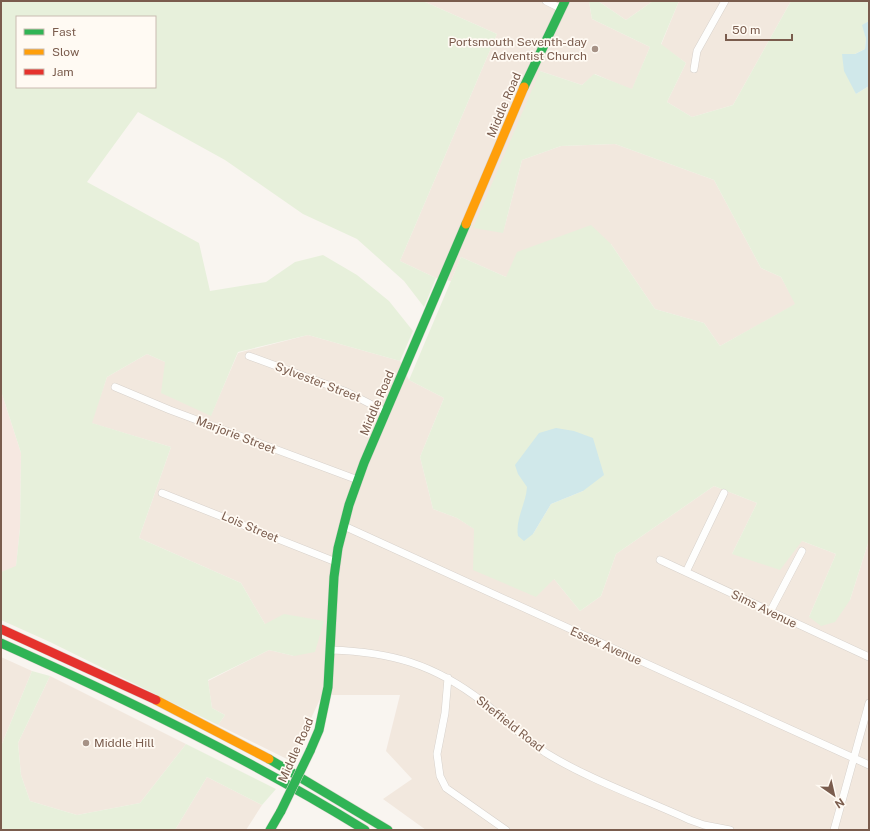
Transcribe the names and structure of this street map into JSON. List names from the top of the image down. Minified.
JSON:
{"streets":{"main road":["Middle Road"],"street":["Sylvester Street","Marjorie Street","Lois Street","Sims Avenue","Essex Avenue","Sheffield Road"]},"crossings":[["Middle Road","Sylvester Street"],["Middle Road","Marjorie Street"],["Middle Road","Lois Street"],["Middle Road","Essex Avenue"],["Middle Road","Sheffield Road"]],"places":["Portsmouth Seventh-day Adventist Church","Middle Hill"],"legend":["Fast","Slow","Jam"],"scale_bar":"50 m","north":"bottom right"}
